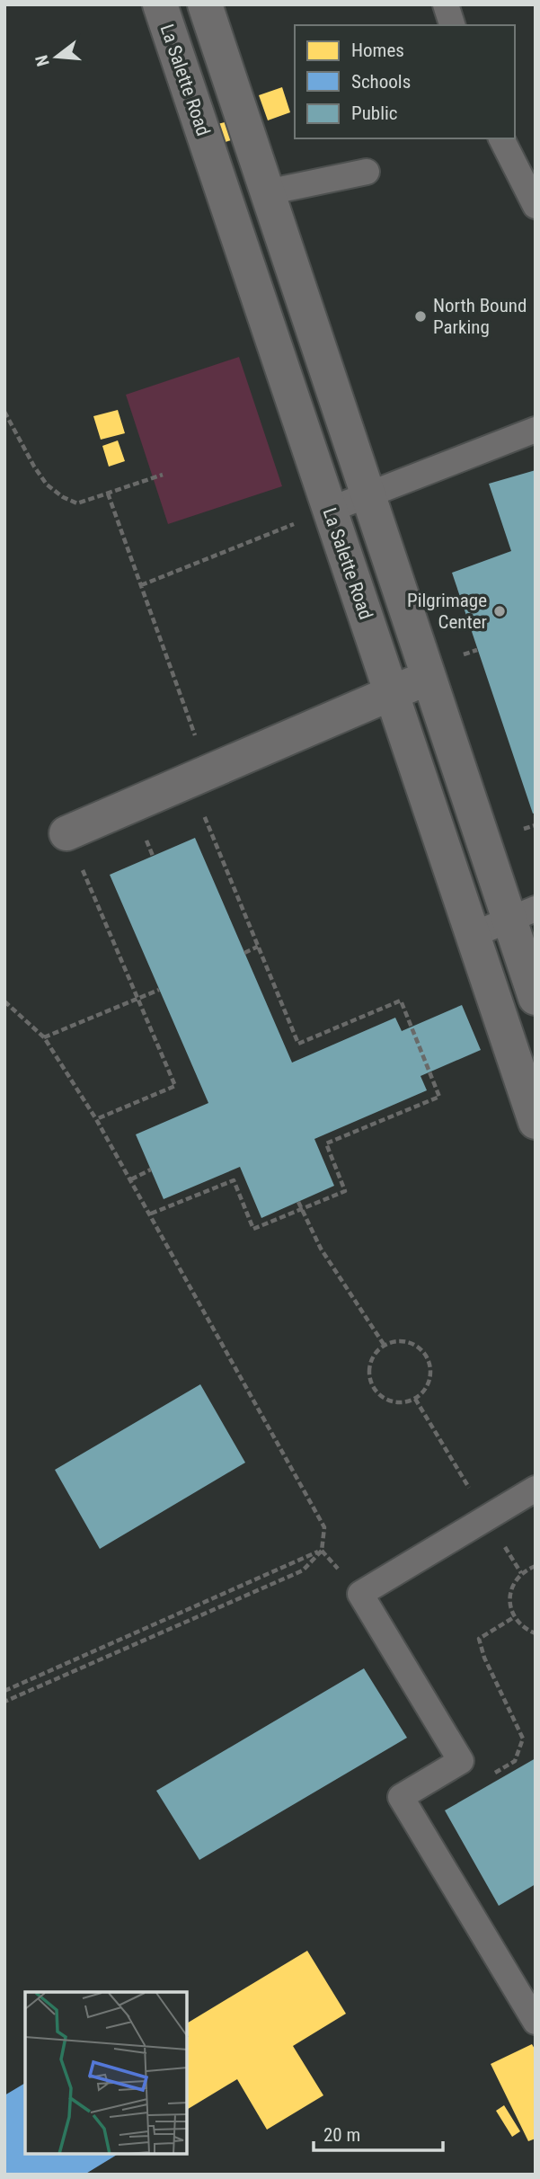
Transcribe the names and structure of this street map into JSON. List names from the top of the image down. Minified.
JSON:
{"streets":{"street":["La Salette Road"]},"places":["North Bound Parking","Pilgrimage Center"],"legend":["Homes","Schools","Public"],"scale_bar":"20 m","north":"left"}
